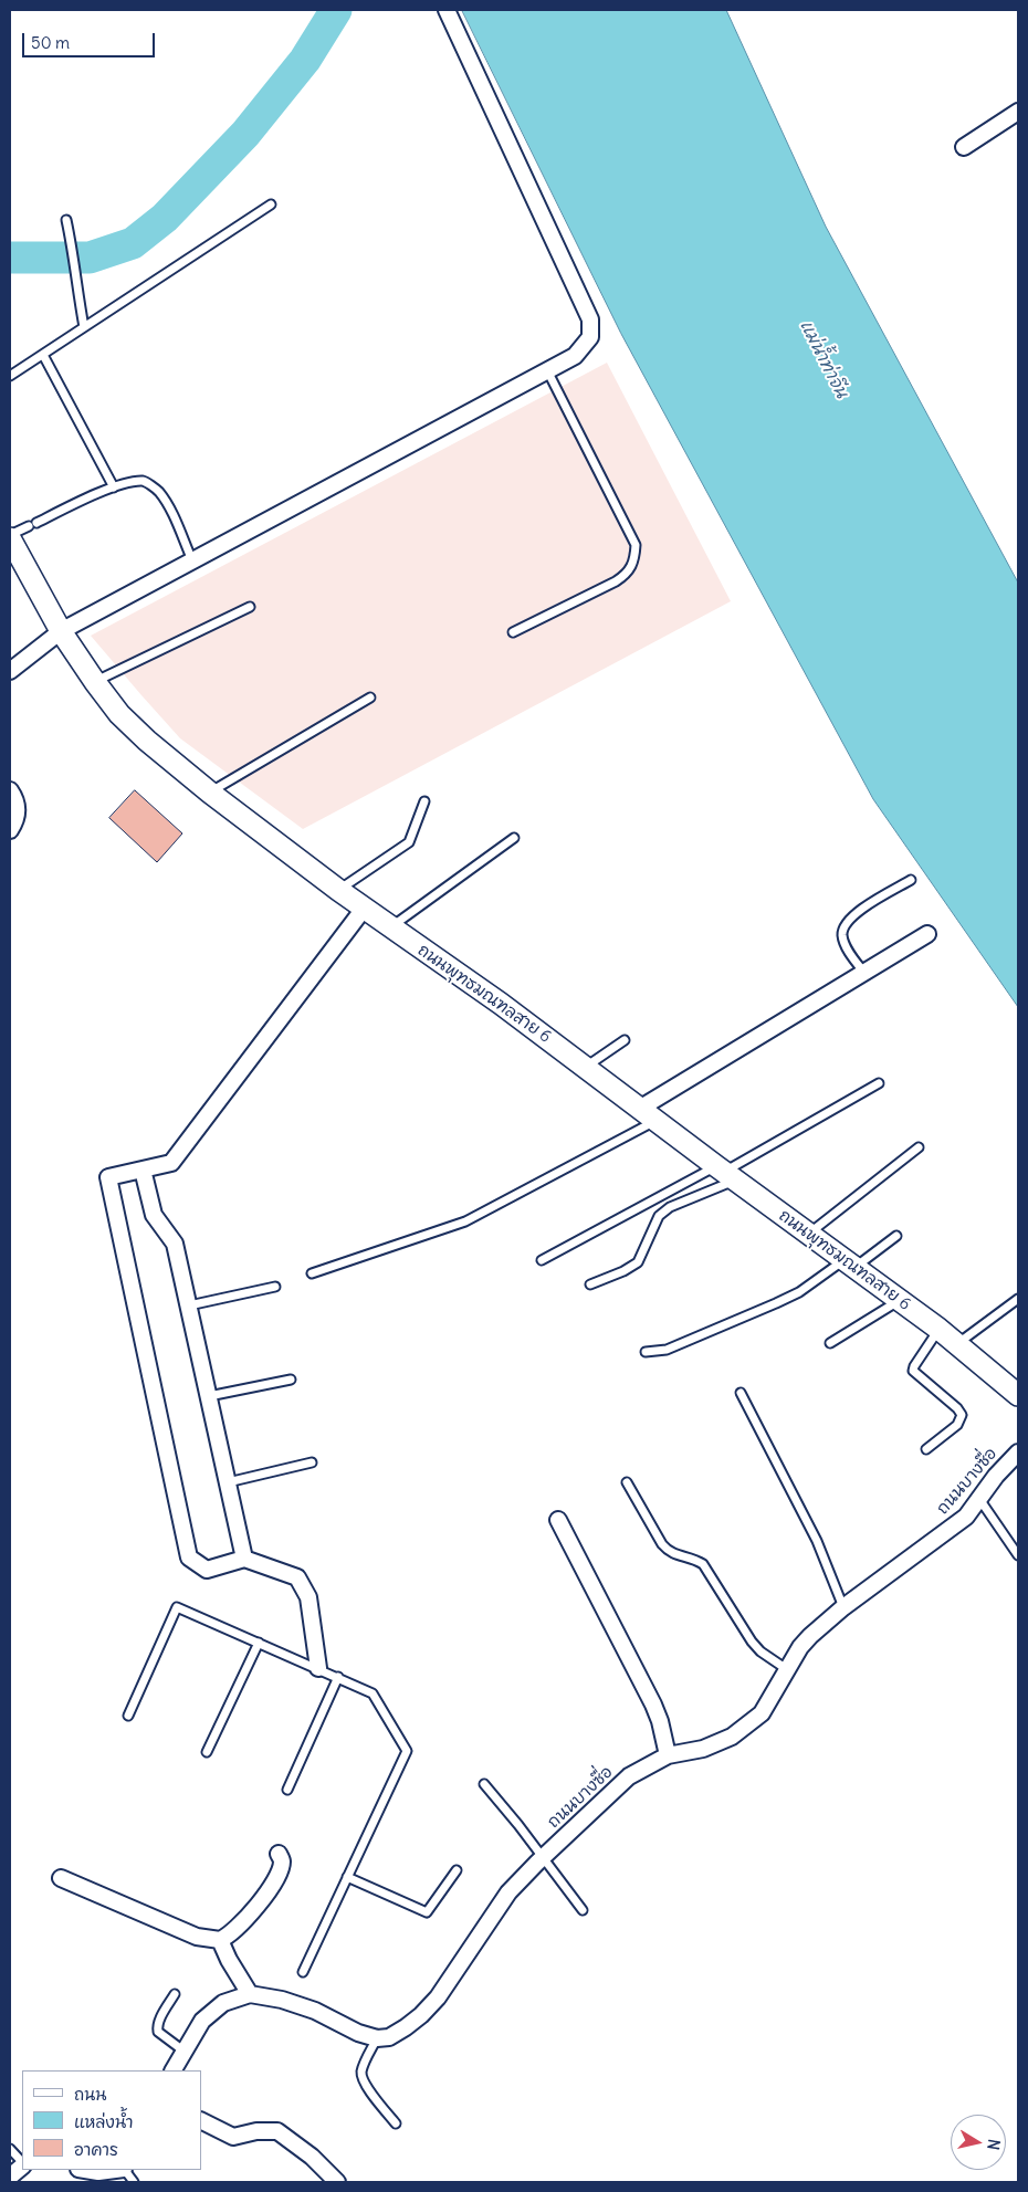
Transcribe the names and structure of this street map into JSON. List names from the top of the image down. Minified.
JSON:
{"streets":{"main road":["ถนนพุทธมณฑลสาย 6"],"street":["ถนนบางซื่อ"]},"water":["แม่น้ำท่าจีน"],"legend":["ถนน","แหล่งน้ำ","อาคาร"],"scale_bar":"50 m","north":"right"}
